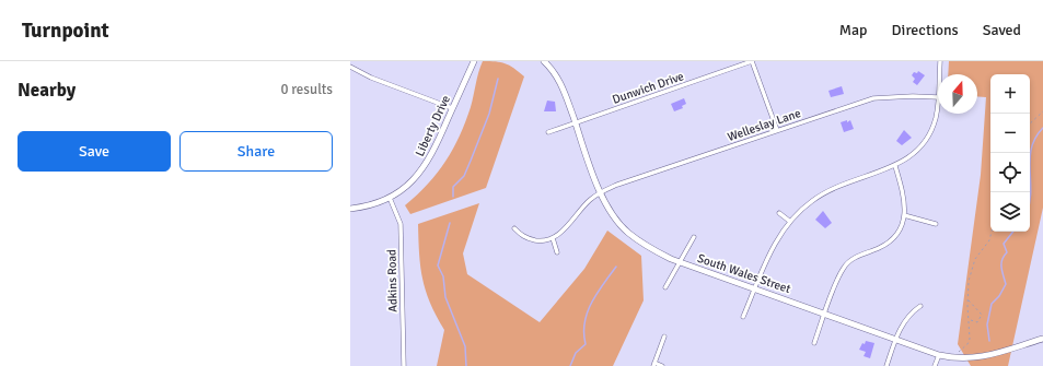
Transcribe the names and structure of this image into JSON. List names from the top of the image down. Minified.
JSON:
{"streets":{"street":["Dunwich Drive","Welleslay Lane","Liberty Drive","South Wales Street","Adkins Road"]},"crossings":[["Dunwich Drive","South Wales Street"],["Welleslay Lane","South Wales Street"],["Liberty Drive","Adkins Road"]],"north":"top","page":{"header":"Turnpoint","nav":["Map","Directions","Saved"],"heading":["Nearby","0 results"],"map_buttons":["+","−"],"buttons":["Save","Share"]}}
